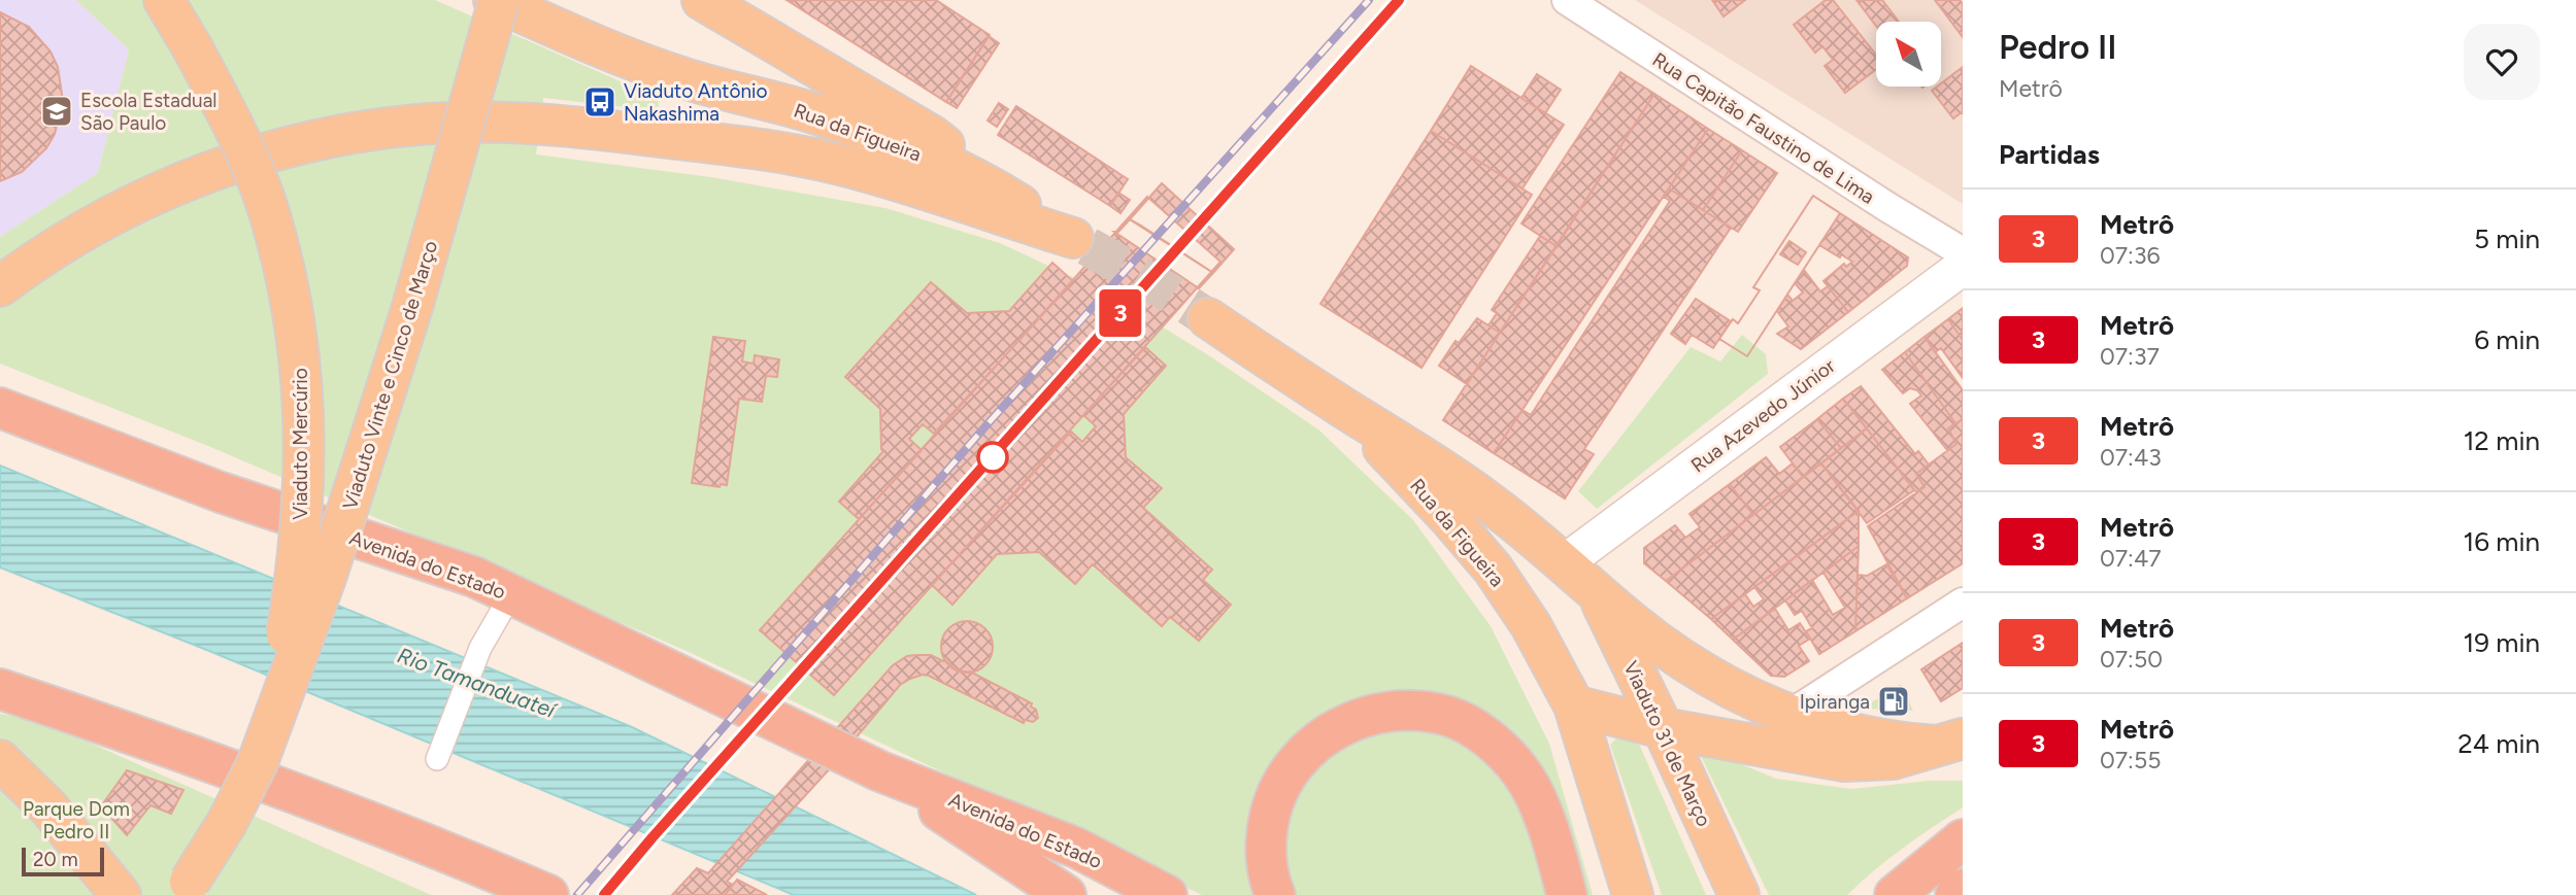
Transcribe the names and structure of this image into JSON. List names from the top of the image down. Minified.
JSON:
{"streets":{"highway":["Avenida do Estado"],"main road":["Rua da Figueira","Viaduto Vinte e Cinco de Março","Viaduto Mercúrio","Viaduto 31 de Março"],"street":["Rua Capitão Faustino de Lima","Rua Azevedo Júnior"]},"crossings":[["Rua da Figueira","Rua Azevedo Júnior"],["Rua da Figueira","Viaduto 31 de Março"],["Viaduto Vinte e Cinco de Março","Viaduto Mercúrio"]],"water":["Rio Tamanduateí"],"parks":["Parque Dom Pedro II"],"places":{"bus stop":["Viaduto Antônio Nakashima"],"school or university":["Escola Estadual São Paulo"],"fuel station":["Ipiranga"]},"lines":["metro line 3"],"scale_bar":"20 m","north":"top left","page":{"on_map":"3","heading":[["Pedro II","Metrô"],"Partidas"],"list":[{"mark":"3","name":"Metrô","note":"07:36","value":"5 min"},{"mark":"3","name":"Metrô","note":"07:37","value":"6 min"},{"mark":"3","name":"Metrô","note":"07:43","value":"12 min"},{"mark":"3","name":"Metrô","note":"07:47","value":"16 min"},{"mark":"3","name":"Metrô","note":"07:50","value":"19 min"},{"mark":"3","name":"Metrô","note":"07:55","value":"24 min"}],"scale":"20 m"}}
